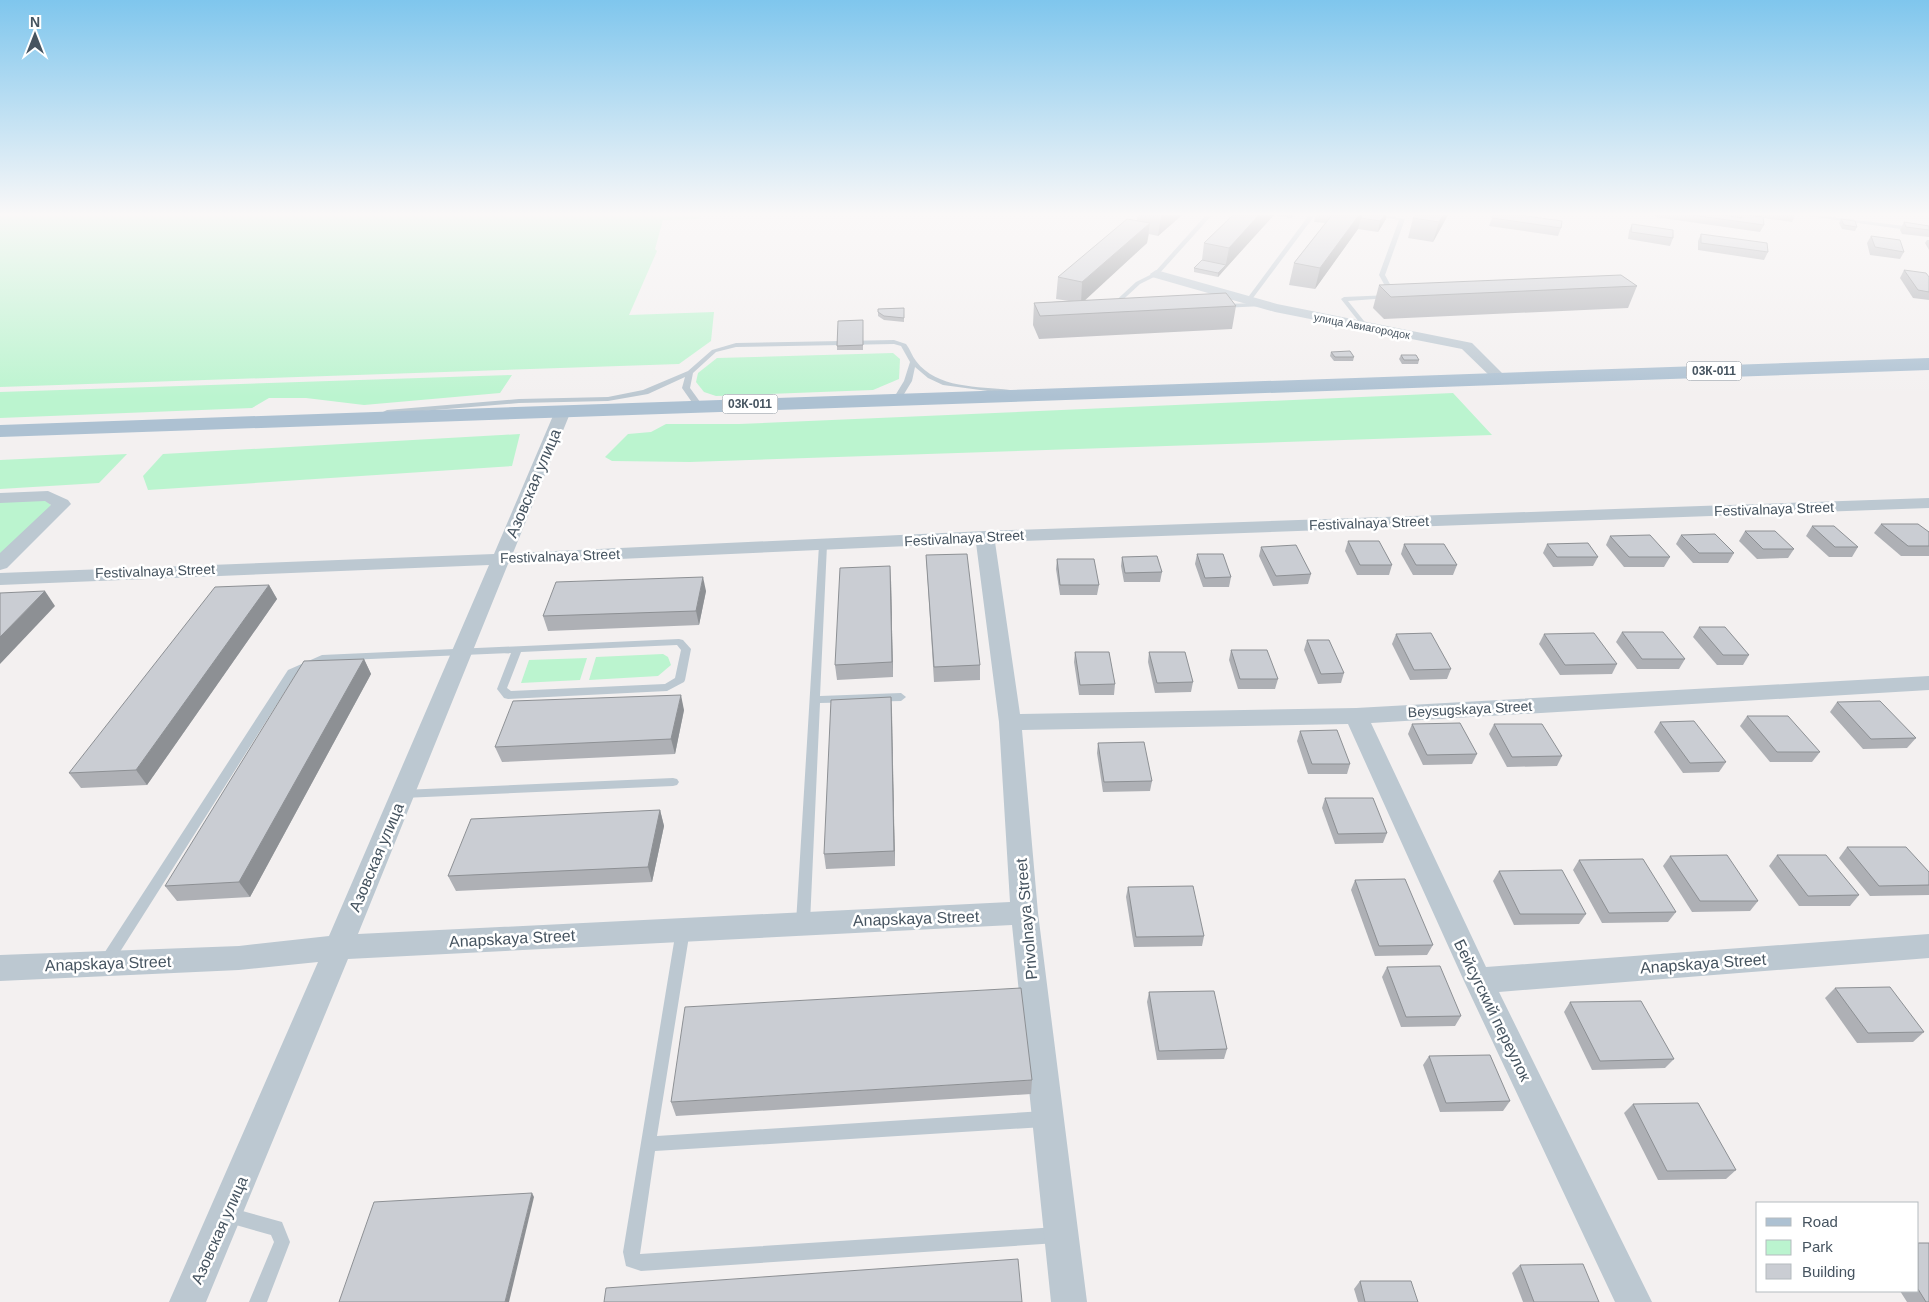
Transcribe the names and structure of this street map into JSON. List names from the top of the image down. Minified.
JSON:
{"streets":{"main road":["03К-011"],"street":["улица Авиагородок","Азовская улица","Festivalnaya Street","Beysugskaya Street","Anapskaya Street","Privolnaya Street","Бейсугский переулок"]},"crossings":[["улица Авиагородок","03К-011"],["03К-011","Азовская улица"],["Азовская улица","Festivalnaya Street"],["Азовская улица","Anapskaya Street"],["Festivalnaya Street","Privolnaya Street"],["Beysugskaya Street","Privolnaya Street"],["Beysugskaya Street","Бейсугский переулок"],["Anapskaya Street","Privolnaya Street"],["Anapskaya Street","Бейсугский переулок"]],"legend":["Road","Park","Building"],"north":"top"}
